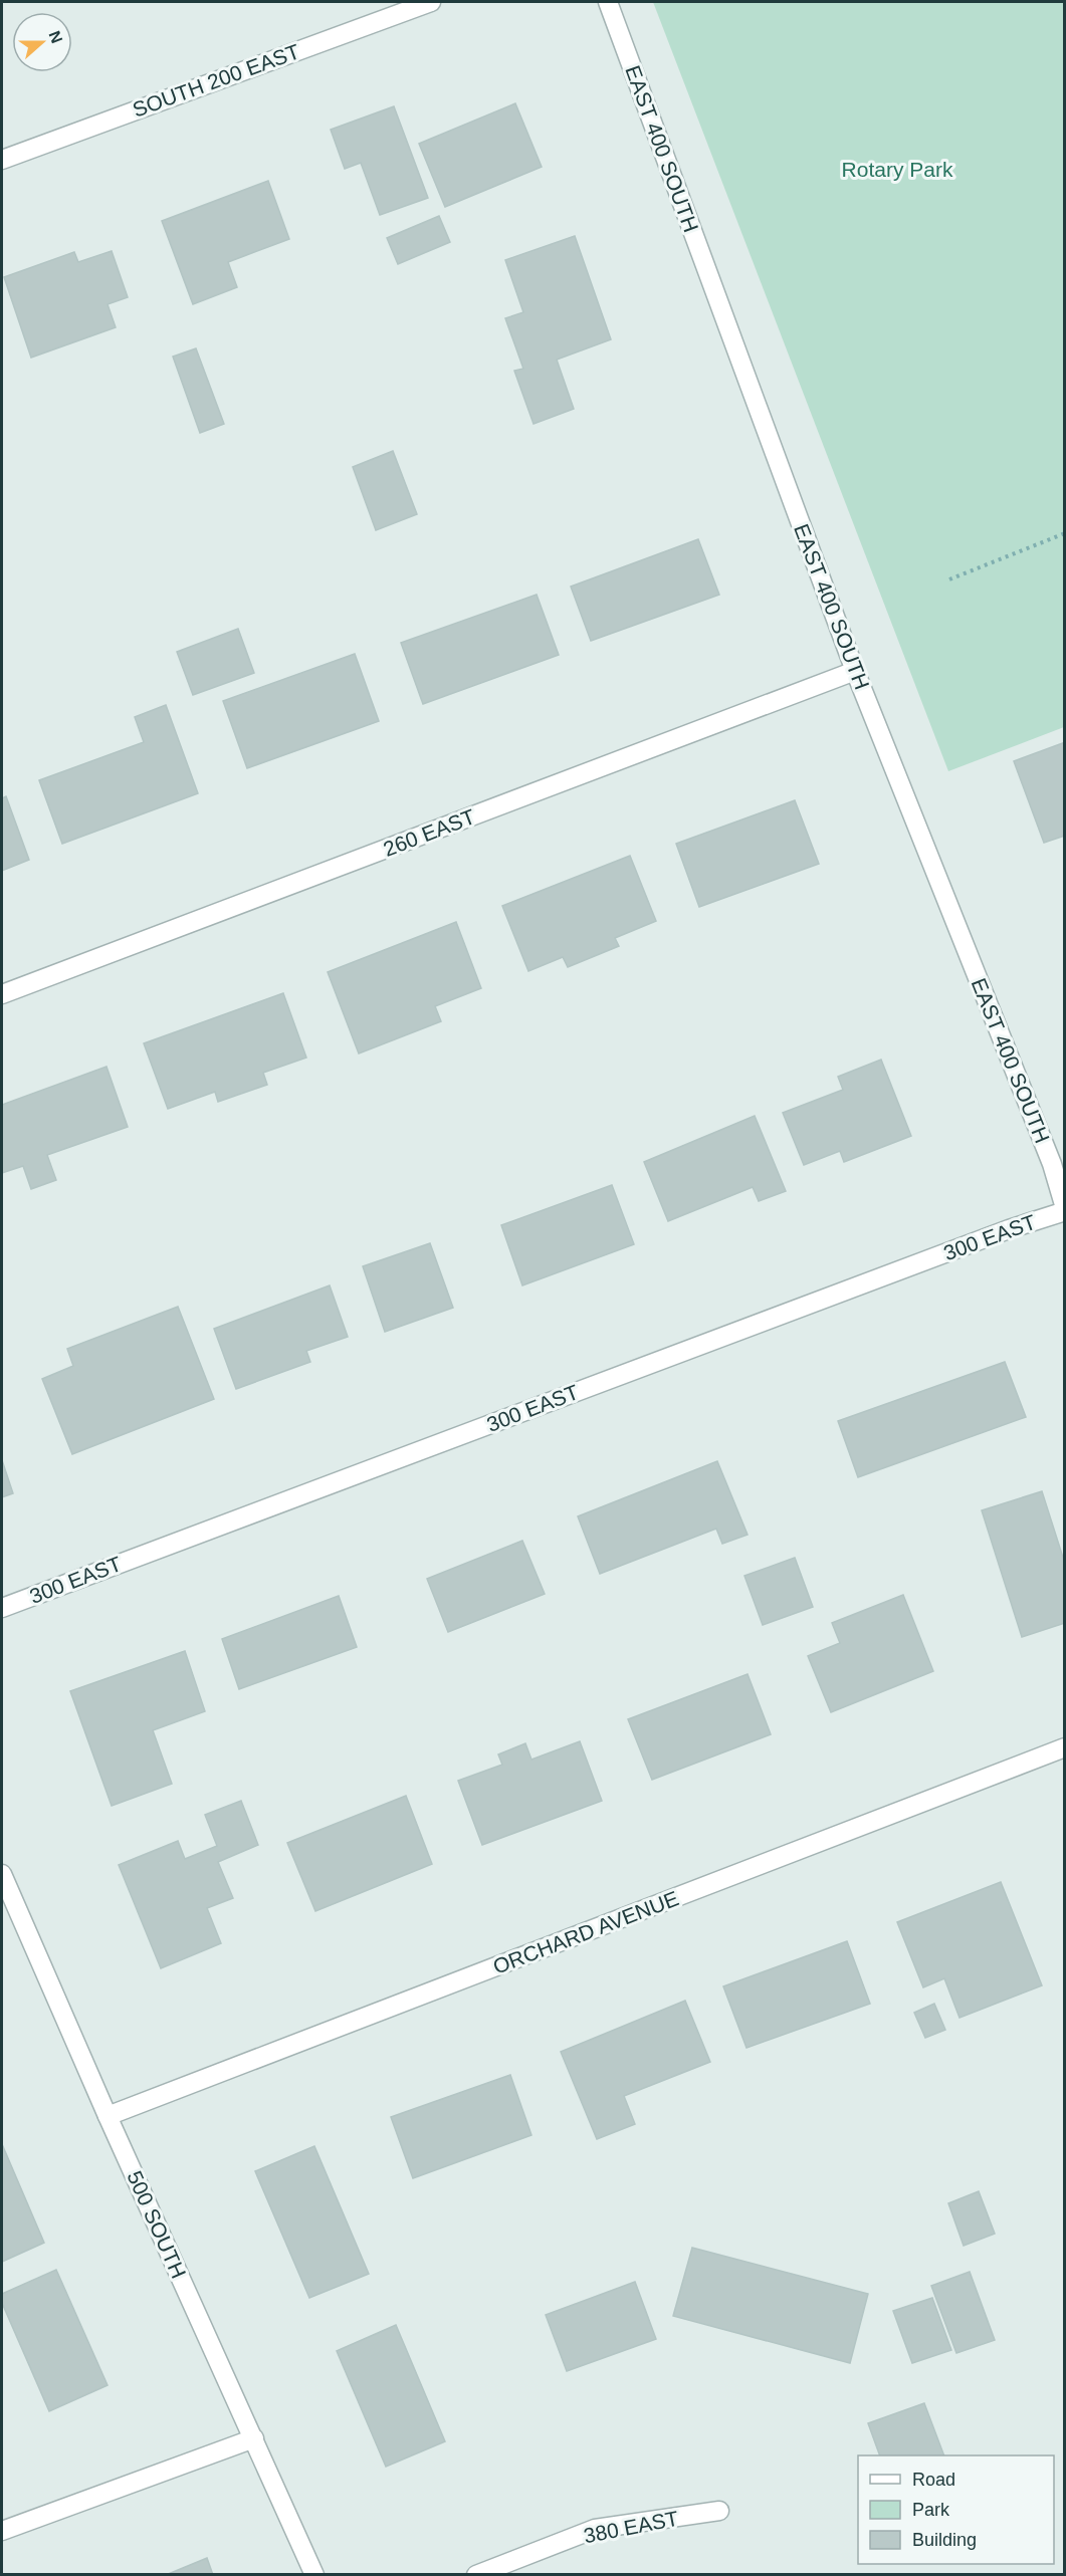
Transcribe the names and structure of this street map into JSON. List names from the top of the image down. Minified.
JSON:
{"streets":{"street":["SOUTH 200 EAST","EAST 400 SOUTH","260 EAST","300 EAST","ORCHARD AVENUE","500 SOUTH","380 EAST"]},"crossings":[["EAST 400 SOUTH","260 EAST"],["EAST 400 SOUTH","300 EAST"],["ORCHARD AVENUE","500 SOUTH"]],"parks":["Rotary Park"],"legend":["Road","Park","Building"],"north":"right"}
